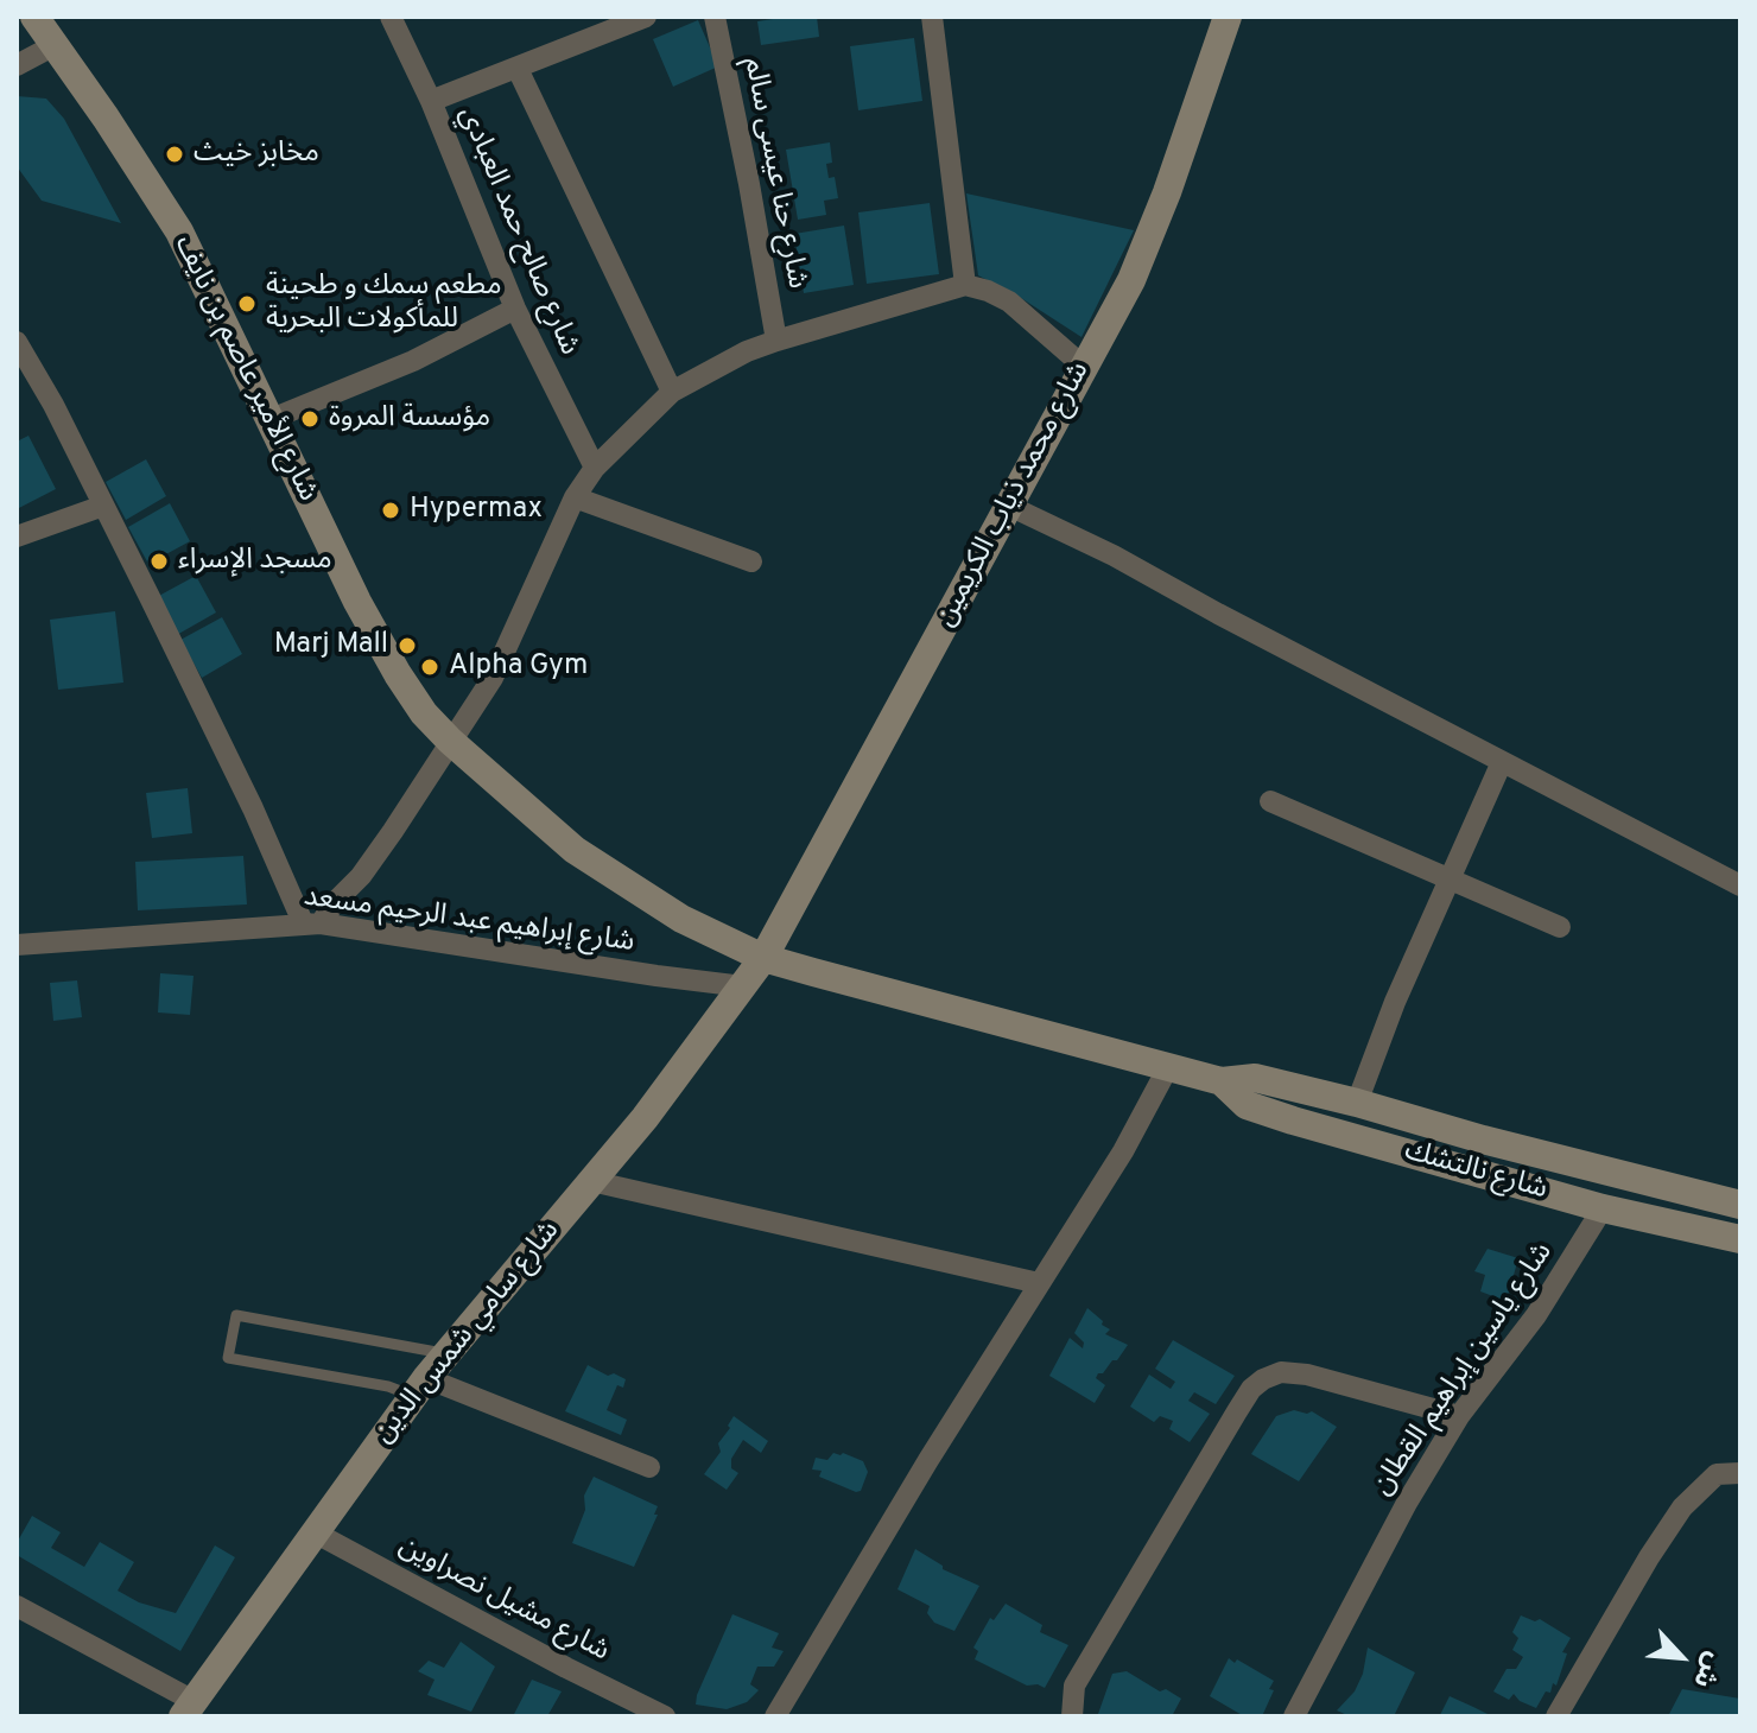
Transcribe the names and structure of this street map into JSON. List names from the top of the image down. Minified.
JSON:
{"streets":{"main road":["شارع الأمير عاصم بن نايف","شارع محمد ذياب الكريمين","شارع نالتشك","شارع سامي شمس الدين"],"street":["شارع حنا عيسى سالم","شارع صالح حمد العبادي","شارع إبراهيم عبد الرحيم مسعد","شارع ياسين إبراهيم القطان","شارع مشيل نصراوين"]},"crossings":[["شارع الأمير عاصم بن نايف","شارع محمد ذياب الكريمين"],["شارع الأمير عاصم بن نايف","شارع نالتشك"],["شارع الأمير عاصم بن نايف","شارع سامي شمس الدين"],["شارع محمد ذياب الكريمين","شارع نالتشك"],["شارع محمد ذياب الكريمين","شارع سامي شمس الدين"],["شارع إبراهيم عبد الرحيم مسعد","شارع سامي شمس الدين"],["شارع نالتشك","شارع سامي شمس الدين"],["شارع نالتشك","شارع ياسين إبراهيم القطان"],["شارع سامي شمس الدين","شارع مشيل نصراوين"]],"places":["مخابز خيث","مطعم سمك و طحينة للمأكولات البحرية","مؤسسة المروة","Hypermax","مسجد الإسراء","Marj Mall","Alpha Gym"],"north":"bottom right"}
